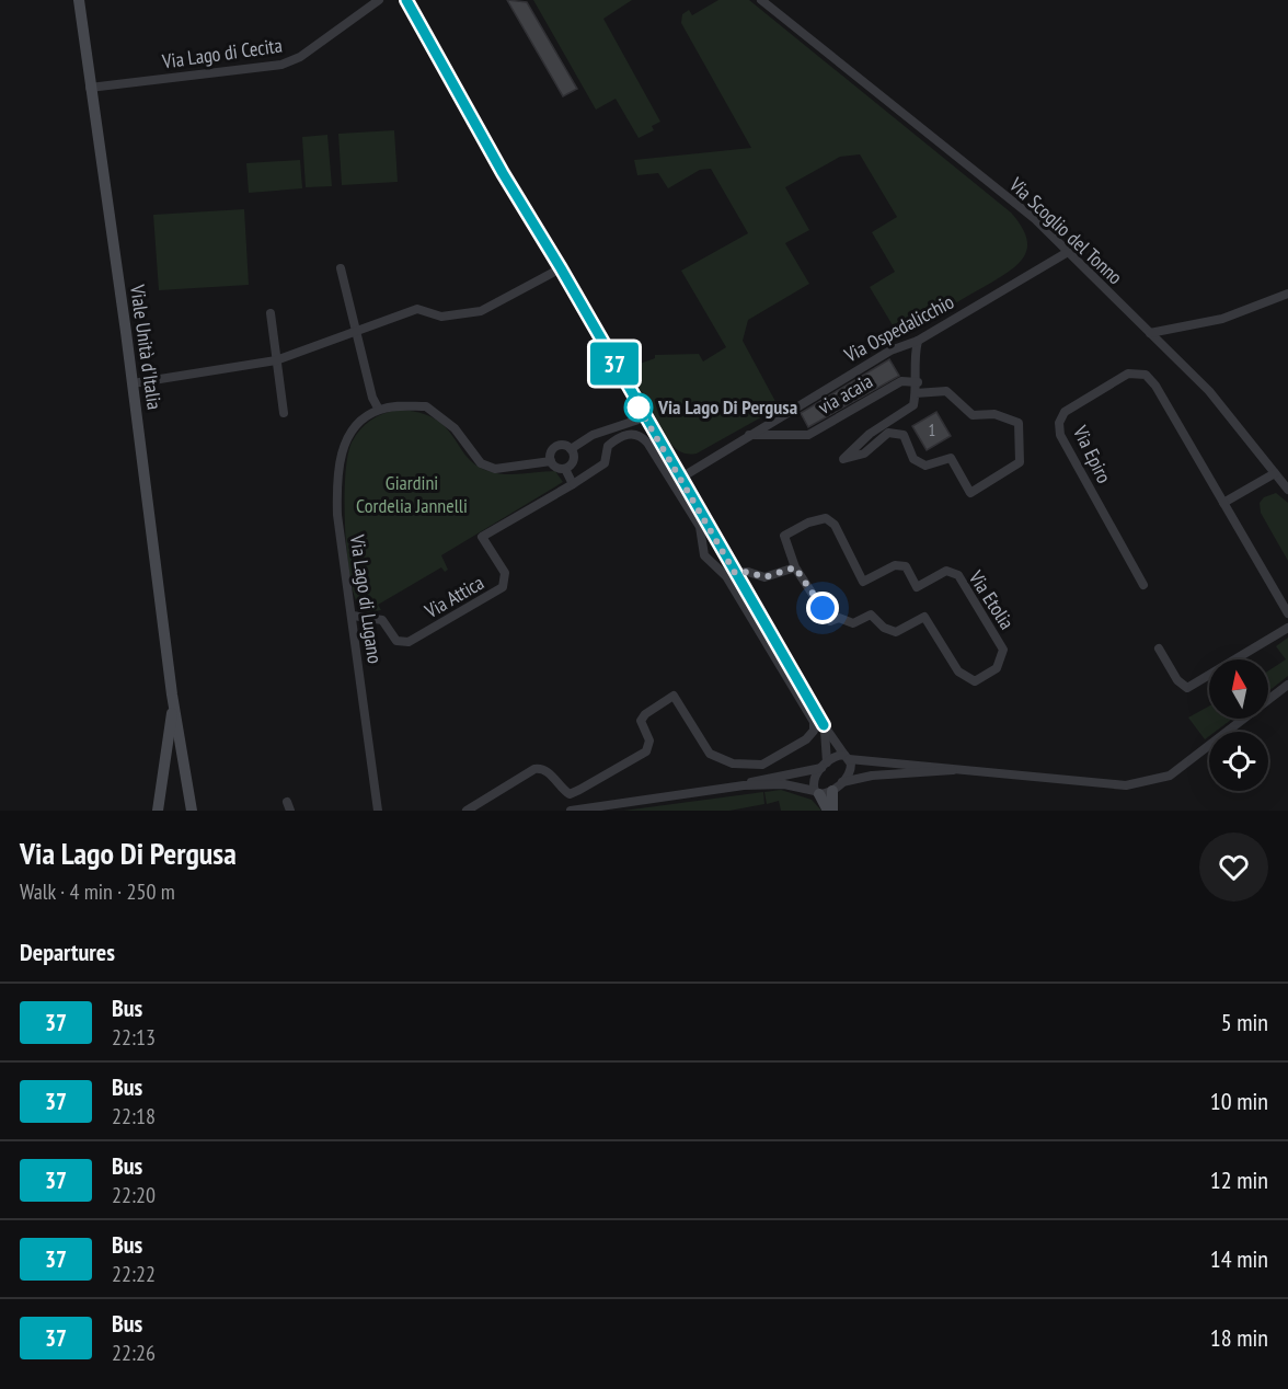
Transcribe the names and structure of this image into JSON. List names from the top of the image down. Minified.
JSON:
{"streets":{"main road":["Viale Unità d'Italia"],"street":["Via Lago di Cecita","Via Scoglio del Tonno","Via Ospedalicchio","via acaia","Via Epiro","Via Attica","Via Lago di Lugano","Via Etolia"]},"crossings":[["Via Lago di Cecita","Viale Unità d'Italia"],["Via Scoglio del Tonno","Via Ospedalicchio"],["Via Ospedalicchio","via acaia"],["Via Attica","Via Lago di Lugano"]],"parks":["Giardini Cordelia Jannelli"],"places":["Via Lago Di Pergusa"],"lines":["bus line 37"],"house_numbers":["1"],"north":"top","page":{"on_map":"37","heading":[["Via Lago Di Pergusa","Walk · 4 min · 250 m"],"Departures"],"list":[{"mark":"37","name":"Bus","note":"22:13","value":"5 min"},{"mark":"37","name":"Bus","note":"22:18","value":"10 min"},{"mark":"37","name":"Bus","note":"22:20","value":"12 min"},{"mark":"37","name":"Bus","note":"22:22","value":"14 min"},{"mark":"37","name":"Bus","note":"22:26","value":"18 min"}]}}
